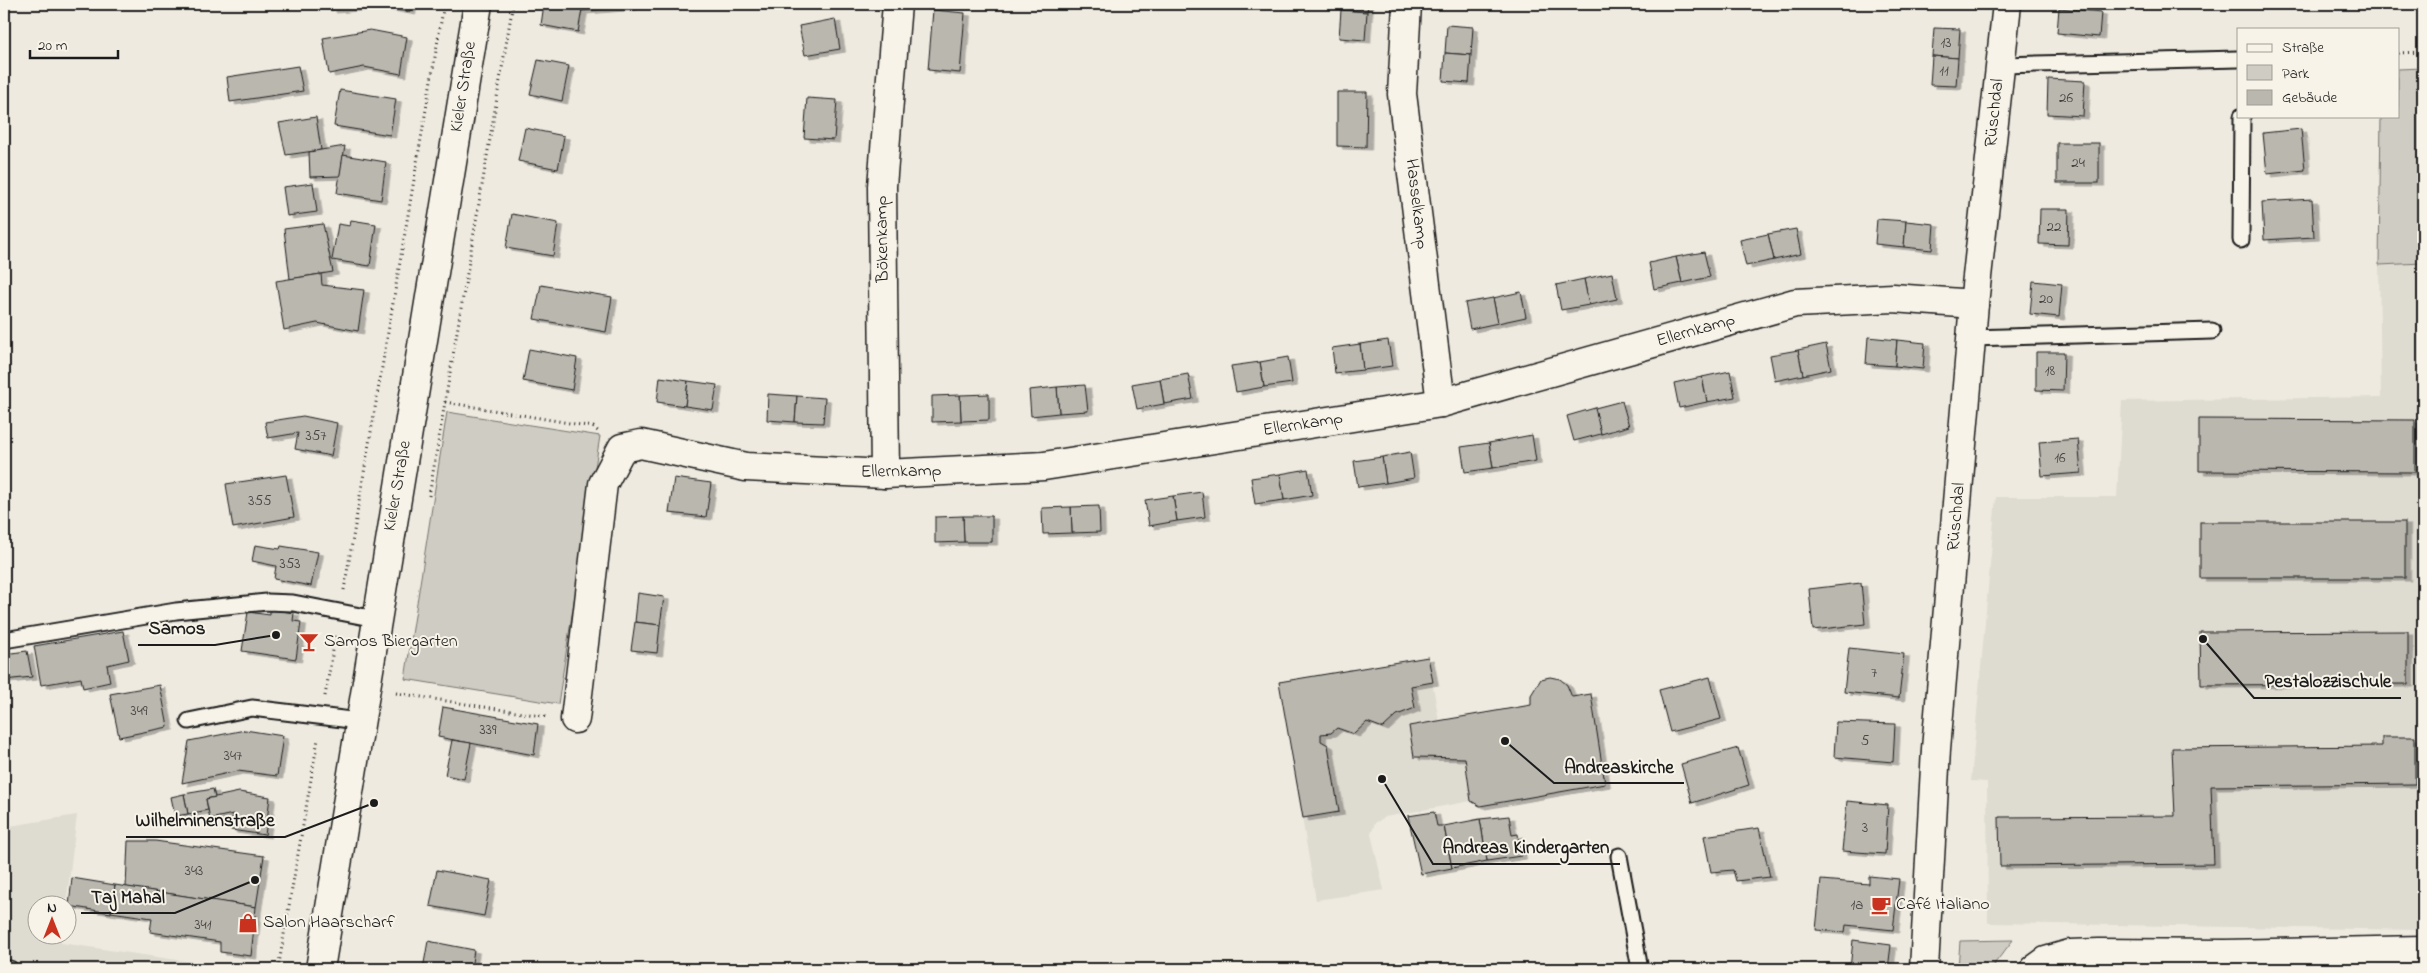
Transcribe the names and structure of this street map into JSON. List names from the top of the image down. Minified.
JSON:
{"streets":{"street":["Kieler Straße","Rüschdal","Hasselkamp","Bökenkamp","Ellernkamp"]},"crossings":[["Rüschdal","Ellernkamp"],["Hasselkamp","Ellernkamp"],["Bökenkamp","Ellernkamp"]],"places":{"other":["Samos","Pestalozzischule","Andreaskirche","Andreas Kindergarten","Wilhelminenstraße","Taj Mahal"],"bar":["Samos Biergarten"],"cafe":["Café Italiano"],"shop":["Salon Haarscharf"]},"house_numbers":["13","11","26","24","22","20","18","357","16","355","353","7","349","339","5","347","3","343","1a","341"],"legend":["Straße","Park","Gebäude"],"scale_bar":"20 m","north":"top"}
